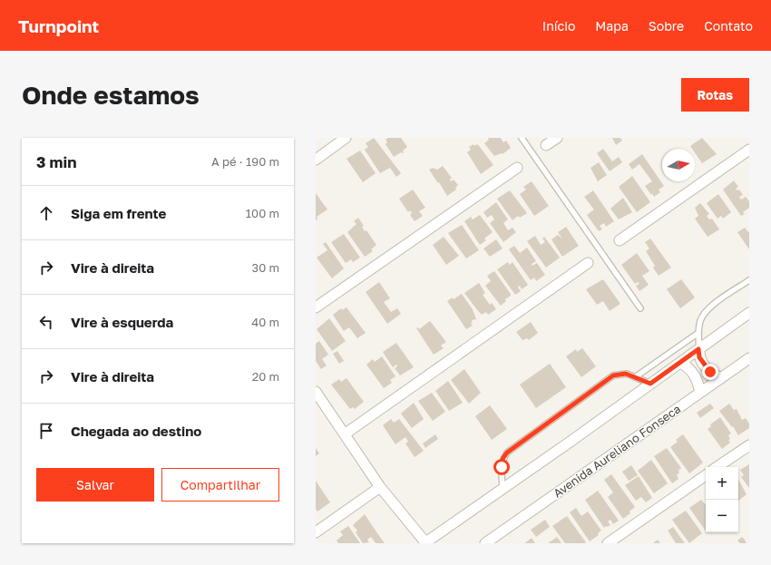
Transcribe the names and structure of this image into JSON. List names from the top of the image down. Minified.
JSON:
{"streets":{"street":["Avenida Aureliano Fonseca"]},"north":"right","page":{"header":"Turnpoint","nav":["Início","Mapa","Sobre","Contato"],"buttons":["Rotas",["Salvar","Compartilhar"]],"title":"Onde estamos","heading":["3 min","A pé · 190 m"],"list":[["Siga em frente","100 m"],["Vire à direita","30 m"],["Vire à esquerda","40 m"],["Vire à direita","20 m"],"Chegada ao destino"],"map_buttons":["+","−"]}}
